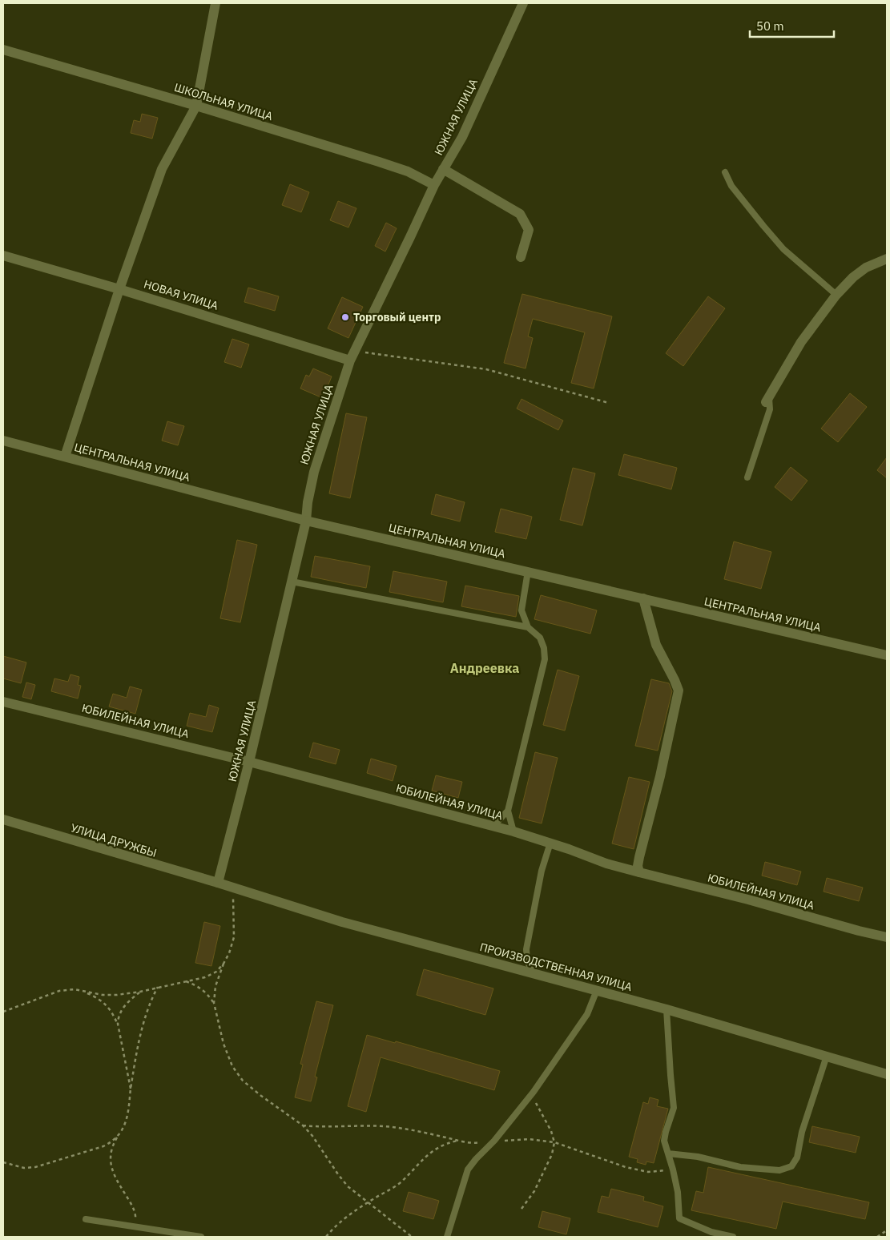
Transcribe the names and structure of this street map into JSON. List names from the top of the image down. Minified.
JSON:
{"streets":{"street":["ШКОЛЬНАЯ УЛИЦА","ЮЖНАЯ УЛИЦА","НОВАЯ УЛИЦА","ЦЕНТРАЛЬНАЯ УЛИЦА","ЮБИЛЕЙНАЯ УЛИЦА","УЛИЦА ДРУЖБЫ","ПРОИЗВОДСТВЕННАЯ УЛИЦА"]},"crossings":[["ШКОЛЬНАЯ УЛИЦА","ЮЖНАЯ УЛИЦА"],["ЮЖНАЯ УЛИЦА","НОВАЯ УЛИЦА"],["ЮЖНАЯ УЛИЦА","ЦЕНТРАЛЬНАЯ УЛИЦА"],["ЮЖНАЯ УЛИЦА","ЮБИЛЕЙНАЯ УЛИЦА"],["ЮЖНАЯ УЛИЦА","УЛИЦА ДРУЖБЫ"],["ЮЖНАЯ УЛИЦА","ПРОИЗВОДСТВЕННАЯ УЛИЦА"],["УЛИЦА ДРУЖБЫ","ПРОИЗВОДСТВЕННАЯ УЛИЦА"]],"districts":["Андреевка"],"places":["Торговый центр"],"scale_bar":"50 m"}
